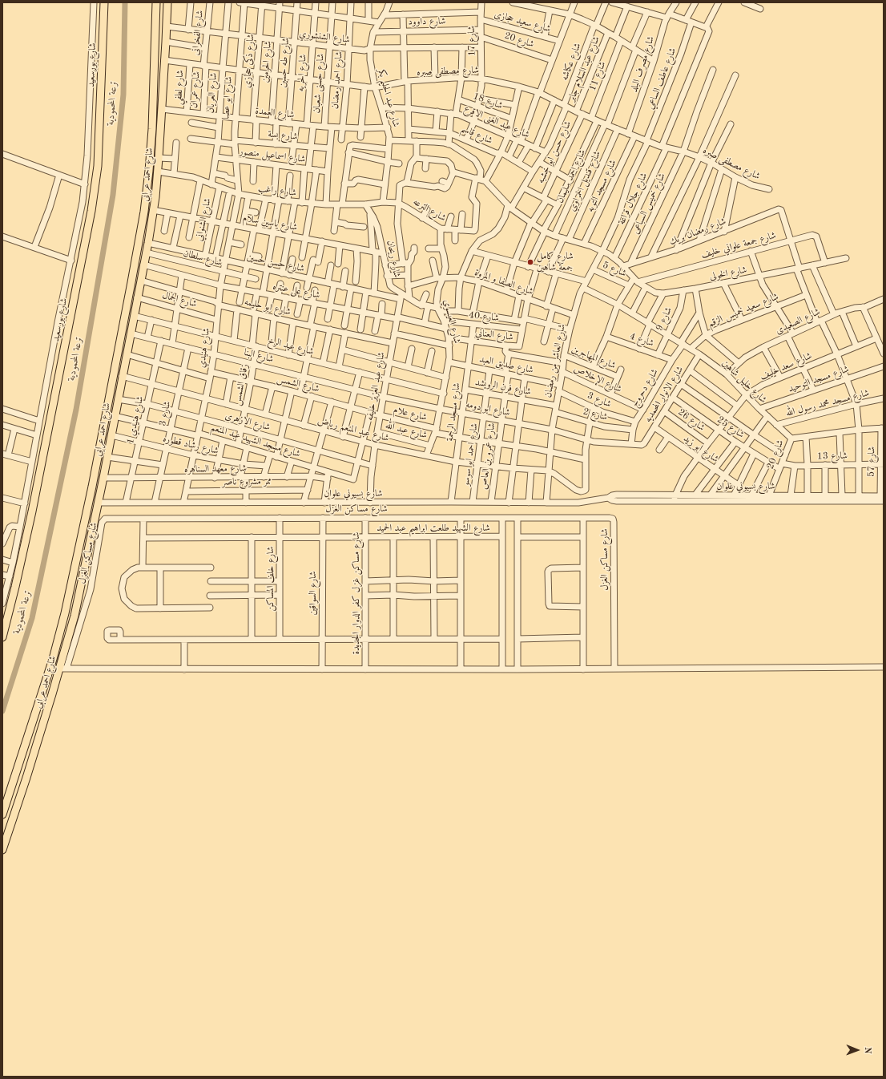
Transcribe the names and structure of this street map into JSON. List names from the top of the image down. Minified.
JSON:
{"streets":{"main road":["شارع بورسعيد","شارع احمد عرابى"],"street":["شارع داوود","شارع سعيد حجازى","شارع الفخرانى","شارع الشنشوري","شارع 20","شارع 17","شارع ذكى حجازي","شارع الحرمين","شارع عكاشه","شارع طه حسين","شارع مصرف البلد","شارع عبد السلام جابر","شارع مصطفى صبره","شارع الحريه","شارع 11","شارع عاطف الساعي","شارع احمد رمضان","شارع حسنى شعبان","شارع لطفي","شارع عمران","شارع العريان","شارع ابو عصا","شارع عبد الحليم بكر","شارع 18","شارع العمدة","شارع عبد الغنى الاقرع","شارع قاسم","شارع بسة","شارع حسن ابو خشبه","شارع اسماعيل منصور","شارع احمد سليمان","شارع قنديل الحمراوي","شارع مسجد التوبه","شارع راغب","شارع جلال قراعة","شارع خميس السباعى","شارع الترعه","شارع الشنواني","شارع ياسين سلام","شارع رمضان بريك","شارع جمعة علواني خليف","شارع سلطان","شارع ريحان","شارع حسن حسين","شارع 5","شارع الخولى","شارع الصفا و المروة","شارع على عنتره","شارع الجمال","شارع ابو حليمه","شارع سعيد خميس الزقم","شارع 40","شارع 9","شارع العيسوي","شارع الصعيدى","شارع العناني","شارع 4","شارع عيد الرخ","شارع هنيدي","شارع البنا","شارع المهاجرين","شارع العاشر من رمضان","شارع صديق العبد","شارع سعد خليف","شارع الإخلاص","شارع مسجد التوحيد","شارع خليل شاهين","شارع الشمس","زقاق الشمس","شارع عبد العزيز خليفه","شارع فرن الرويشد","شارع دحروج","شارع الانوار المحمديه","شارع 3","شارع مسجد محمد رسول الله","شارع ابو دومه","شارع مسجد الرحمة","شارع علام","شارع 2","شارع هنيدي 1","شارع 26","شارع الازهرى","شارع 25","شارع عبد المنعم رياض","شارع عبد الله","شارع مسجد الشهيد عبد المنعم","شارع رشاد قطوره","شارع ابو زيد","شارع احمد ابو سوسو","شارع عمرو بن العاص","شارع 13","شارع 57","شارع معهد السناهره","ممر مشروع ناصر","شارع بسيوني علوان","شارع مساكن الغزل","شارع الشهيد طلعت ابراهيم عبد الحميد","شارع خلف المساكن","شارع السواقين","شارع مساكن غزل كفر الدوار الجديدة"]},"crossings":[["شارع داوود","شارع 17"],["شارع داوود","شارع عبد الحليم بكر"],["شارع سعيد حجازى","شارع 17"],["شارع الفخرانى","شارع الشنشوري"],["شارع الفخرانى","شارع مصطفى صبره"],["شارع الفخرانى","شارع عمران"],["شارع الشنشوري","شارع 17"],["شارع الشنشوري","شارع ذكى حجازي"],["شارع الشنشوري","شارع الحرمين"],["شارع الشنشوري","شارع طه حسين"],["شارع الشنشوري","شارع الحريه"],["شارع الشنشوري","شارع احمد رمضان"],["شارع الشنشوري","شارع حسنى شعبان"],["شارع الشنشوري","شارع العريان"],["شارع الشنشوري","شارع ابو عصا"],["شارع الشنشوري","شارع عبد الحليم بكر"],["شارع الشنشوري","شارع احمد عرابى"],["شارع 20","شارع 17"],["شارع 20","شارع خليل شاهين"],["شارع 20","شارع 25"],["شارع 20","شارع 13"],["شارع 20","شارع بسيوني علوان"],["شارع 17","شارع مصطفى صبره"],["شارع 17","شارع 18"],["شارع 17","شارع عبد الغنى الاقرع"],["شارع 17","شارع قاسم"],["شارع ذكى حجازي","شارع مصطفى صبره"],["شارع ذكى حجازي","شارع العمدة"],["شارع ذكى حجازي","شارع بسة"],["شارع الحرمين","شارع مصطفى صبره"],["شارع الحرمين","شارع العمدة"],["شارع الحرمين","شارع بسة"],["شارع عكاشه","شارع مصطفى صبره"],["شارع عكاشه","شارع عبد الغنى الاقرع"],["شارع عكاشه","شارع قاسم"],["شارع عكاشه","شارع الخولى"],["شارع طه حسين","شارع مصطفى صبره"],["شارع طه حسين","شارع العمدة"],["شارع مصرف البلد","شارع مصطفى صبره"],["شارع عبد السلام جابر","شارع مصطفى صبره"],["شارع مصطفى صبره","شارع الحريه"],["شارع مصطفى صبره","شارع 11"],["شارع مصطفى صبره","شارع عاطف الساعي"],["شارع مصطفى صبره","شارع احمد رمضان"],["شارع مصطفى صبره","شارع حسنى شعبان"],["شارع مصطفى صبره","شارع لطفي"],["شارع مصطفى صبره","شارع عمران"],["شارع مصطفى صبره","شارع العريان"],["شارع مصطفى صبره","شارع ابو عصا"],["شارع مصطفى صبره","شارع عبد الحليم بكر"],["شارع مصطفى صبره","شارع حسن ابو خشبه"],["شارع مصطفى صبره","شارع احمد عرابى"],["شارع مصطفى صبره","شارع احمد سليمان"],["شارع مصطفى صبره","شارع قنديل الحمراوي"],["شارع مصطفى صبره","شارع مسجد التوبه"],["شارع مصطفى صبره","شارع جلال قراعة"],["شارع مصطفى صبره","شارع خميس السباعى"],["شارع مصطفى صبره","شارع العاشر من رمضان"],["شارع الحريه","شارع العمدة"],["شارع الحريه","شارع بسة"],["شارع الحريه","شارع اسماعيل منصور"],["شارع الحريه","شارع راغب"],["شارع 11","شارع الخولى"],["شارع عاطف الساعي","شارع العاشر من رمضان"],["شارع احمد رمضان","شارع العمدة"],["شارع حسنى شعبان","شارع العمدة"],["شارع لطفي","شارع العمدة"],["شارع عمران","شارع العمدة"],["شارع العريان","شارع العمدة"],["شارع العريان","شارع بسة"],["شارع العريان","شارع اسماعيل منصور"],["شارع العريان","شارع راغب"],["شارع ابو عصا","شارع العمدة"],["شارع ابو عصا","شارع بسة"],["شارع ابو عصا","شارع اسماعيل منصور"],["شارع ابو عصا","شارع راغب"],["شارع ابو عصا","شارع هنيدي"],["شارع عبد الحليم بكر","شارع العمدة"],["شارع عبد الحليم بكر","شارع عبد الغنى الاقرع"],["شارع عبد الحليم بكر","شارع راغب"],["شارع العمدة","شارع احمد عرابى"],["شارع حسن ابو خشبه","شارع الخولى"],["شارع حسن ابو خشبه","شارع الصفا و المروة"],["شارع اسماعيل منصور","زقاق الشمس"],["شارع احمد عرابى","شارع راغب"],["شارع احمد عرابى","شارع ياسين سلام"],["شارع احمد عرابى","شارع سلطان"],["شارع احمد عرابى","شارع حسن حسين"],["شارع احمد عرابى","شارع على عنتره"],["شارع احمد عرابى","شارع الجمال"],["شارع احمد عرابى","شارع ابو حليمه"],["شارع احمد عرابى","شارع عيد الرخ"],["شارع احمد عرابى","شارع البنا"],["شارع احمد عرابى","شارع الازهرى"],["شارع احمد عرابى","شارع عبد المنعم رياض"],["شارع احمد عرابى","شارع مسجد الشهيد عبد المنعم"],["شارع احمد عرابى","شارع رشاد قطوره"],["شارع احمد عرابى","شارع معهد السناهره"],["شارع احمد عرابى","شارع بسيوني علوان"],["شارع احمد عرابى","شارع مساكن الغزل"],["شارع احمد سليمان","شارع الخولى"],["شارع قنديل الحمراوي","شارع الخولى"],["شارع مسجد التوبه","شارع الخولى"],["شارع راغب","شارع الترعه"],["شارع راغب","شارع الشنواني"],["شارع راغب","شارع ريحان"],["شارع راغب","شارع هنيدي"],["شارع راغب","زقاق الشمس"],["شارع جلال قراعة","شارع الخولى"],["شارع خميس السباعى","شارع رمضان بريك"],["شارع الترعه","شارع العيسوي"],["شارع الشنواني","شارع ياسين سلام"],["شارع الشنواني","شارع حسن حسين"],["شارع ياسين سلام","شارع ريحان"],["شارع ياسين سلام","شارع هنيدي"],["شارع ياسين سلام","زقاق الشمس"],["شارع رمضان بريك","شارع جمعة علواني خليف"],["شارع رمضان بريك","شارع الخولى"],["شارع جمعة علواني خليف","شارع الخولى"],["شارع سلطان","شارع هنيدي"],["شارع ريحان","شارع حسن حسين"],["شارع ريحان","شارع العيسوي"],["شارع ريحان","شارع العاشر من رمضان"],["شارع ريحان","شارع عبد العزيز خليفه"],["شارع حسن حسين","شارع هنيدي"],["شارع حسن حسين","زقاق الشمس"],["شارع حسن حسين","شارع عبد العزيز خليفه"],["شارع 5","شارع العاشر من رمضان"],["شارع الخولى","شارع 9"],["شارع الخولى","شارع العاشر من رمضان"],["شارع الصفا و المروة","شارع العيسوي"],["شارع الصفا و المروة","شارع العاشر من رمضان"],["شارع على عنتره","شارع العيسوي"],["شارع على عنتره","شارع هنيدي"],["شارع على عنتره","زقاق الشمس"],["شارع على عنتره","شارع عبد العزيز خليفه"],["شارع الجمال","شارع هنيدي"],["شارع ابو حليمه","شارع هنيدي"],["شارع ابو حليمه","زقاق الشمس"],["شارع ابو حليمه","شارع عبد العزيز خليفه"],["شارع سعيد خميس الزقم","شارع خليل شاهين"],["شارع 40","شارع العيسوي"],["شارع 40","شارع العناني"],["شارع 40","شارع مسجد الرحمة"],["شارع 9","شارع 4"],["شارع 9","شارع خليل شاهين"],["شارع العيسوي","شارع العناني"],["شارع العيسوي","شارع عيد الرخ"],["شارع العيسوي","شارع صديق العبد"],["شارع العيسوي","شارع ابو دومه"],["شارع العيسوي","شارع علام"],["شارع العيسوي","شارع عبد المنعم رياض"],["شارع العيسوي","شارع عبد الله"],["شارع الصعيدى","شارع خليل شاهين"],["شارع العناني","شارع مسجد الرحمة"],["شارع 4","شارع دحروج"],["شارع عيد الرخ","شارع هنيدي"],["شارع عيد الرخ","زقاق الشمس"],["شارع عيد الرخ","شارع عبد العزيز خليفه"],["شارع هنيدي","شارع البنا"],["شارع هنيدي","شارع الشمس"],["شارع هنيدي","شارع الازهرى"],["شارع هنيدي","شارع عبد المنعم رياض"],["شارع هنيدي","شارع مسجد الشهيد عبد المنعم"],["شارع هنيدي","شارع رشاد قطوره"],["شارع هنيدي","شارع معهد السناهره"],["شارع هنيدي","ممر مشروع ناصر"],["شارع هنيدي","شارع بسيوني علوان"],["شارع البنا","زقاق الشمس"],["شارع البنا","شارع عبد العزيز خليفه"],["شارع البنا","شارع 3"],["شارع البنا","شارع ابو دومه"],["شارع البنا","شارع هنيدي 1"],["شارع المهاجرين","شارع العاشر من رمضان"],["شارع العاشر من رمضان","شارع صديق العبد"],["شارع العاشر من رمضان","شارع الإخلاص"],["شارع العاشر من رمضان","شارع خليل شاهين"],["شارع العاشر من رمضان","شارع فرن الرويشد"],["شارع العاشر من رمضان","شارع 3"],["شارع العاشر من رمضان","شارع ابو دومه"],["شارع العاشر من رمضان","شارع علام"],["شارع العاشر من رمضان","شارع 2"],["شارع العاشر من رمضان","شارع عبد المنعم رياض"],["شارع العاشر من رمضان","شارع بسيوني علوان"],["شارع صديق العبد","شارع مسجد الرحمة"],["شارع صديق العبد","شارع احمد ابو سوسو"],["شارع صديق العبد","شارع عمرو بن العاص"],["شارع سعد خليف","شارع خليل شاهين"],["شارع سعد خليف","شارع 26"],["شارع سعد خليف","شارع 25"],["شارع سعد خليف","شارع ابو زيد"],["شارع سعد خليف","شارع بسيوني علوان"],["شارع الإخلاص","شارع دحروج"],["شارع مسجد التوحيد","شارع خليل شاهين"],["شارع خليل شاهين","شارع دحروج"],["شارع خليل شاهين","شارع الانوار المحمديه"],["شارع خليل شاهين","شارع مسجد محمد رسول الله"],["شارع الشمس","زقاق الشمس"],["شارع الشمس","شارع عبد العزيز خليفه"],["شارع الشمس","شارع علام"],["زقاق الشمس","شارع الازهرى"],["زقاق الشمس","شارع عبد المنعم رياض"],["زقاق الشمس","شارع مسجد الشهيد عبد المنعم"],["شارع عبد العزيز خليفه","شارع ابو دومه"],["شارع عبد العزيز خليفه","شارع علام"],["شارع عبد العزيز خليفه","شارع الازهرى"],["شارع عبد العزيز خليفه","شارع عبد المنعم رياض"],["شارع عبد العزيز خليفه","شارع عبد الله"],["شارع عبد العزيز خليفه","شارع بسيوني علوان"],["شارع فرن الرويشد","شارع مسجد الرحمة"],["شارع فرن الرويشد","شارع احمد ابو سوسو"],["شارع فرن الرويشد","شارع عمرو بن العاص"],["شارع دحروج","شارع 3"],["شارع دحروج","شارع ابو دومه"],["شارع دحروج","شارع 2"],["شارع الانوار المحمديه","شارع ابو دومه"],["شارع الانوار المحمديه","شارع 26"],["شارع الانوار المحمديه","شارع 25"],["شارع الانوار المحمديه","شارع ابو زيد"],["شارع 3","شارع الازهرى"],["شارع 3","شارع عبد المنعم رياض"],["شارع 3","شارع مسجد الشهيد عبد المنعم"],["شارع 3","شارع رشاد قطوره"],["شارع 3","شارع معهد السناهره"],["شارع 3","شارع بسيوني علوان"],["شارع ابو دومه","شارع مسجد الرحمة"],["شارع ابو دومه","شارع احمد ابو سوسو"],["شارع ابو دومه","شارع عمرو بن العاص"],["شارع مسجد الرحمة","شارع علام"],["شارع مسجد الرحمة","شارع عبد المنعم رياض"],["شارع مسجد الرحمة","شارع بسيوني علوان"],["شارع علام","شارع احمد ابو سوسو"],["شارع علام","شارع عمرو بن العاص"],["شارع هنيدي 1","شارع الازهرى"],["شارع هنيدي 1","شارع عبد المنعم رياض"],["شارع هنيدي 1","شارع مسجد الشهيد عبد المنعم"],["شارع هنيدي 1","شارع رشاد قطوره"],["شارع هنيدي 1","شارع معهد السناهره"],["شارع هنيدي 1","شارع بسيوني علوان"],["شارع الازهرى","شارع مسجد الشهيد عبد المنعم"],["شارع 25","شارع 13"],["شارع عبد المنعم رياض","شارع احمد ابو سوسو"],["شارع عبد المنعم رياض","شارع عمرو بن العاص"],["شارع احمد ابو سوسو","شارع بسيوني علوان"],["شارع عمرو بن العاص","شارع بسيوني علوان"],["شارع 13","شارع 57"],["شارع 57","شارع بسيوني علوان"],["شارع مساكن الغزل","شارع خلف المساكن"],["شارع مساكن الغزل","شارع السواقين"],["شارع مساكن الغزل","شارع مساكن غزل كفر الدوار الجديدة"],["شارع الشهيد طلعت ابراهيم عبد الحميد","شارع خلف المساكن"],["شارع الشهيد طلعت ابراهيم عبد الحميد","شارع السواقين"],["شارع الشهيد طلعت ابراهيم عبد الحميد","شارع مساكن غزل كفر الدوار الجديدة"]],"water":["ترعة المحمودية"],"places":["شارع كامل جمعة شاهين"],"north":"right"}
